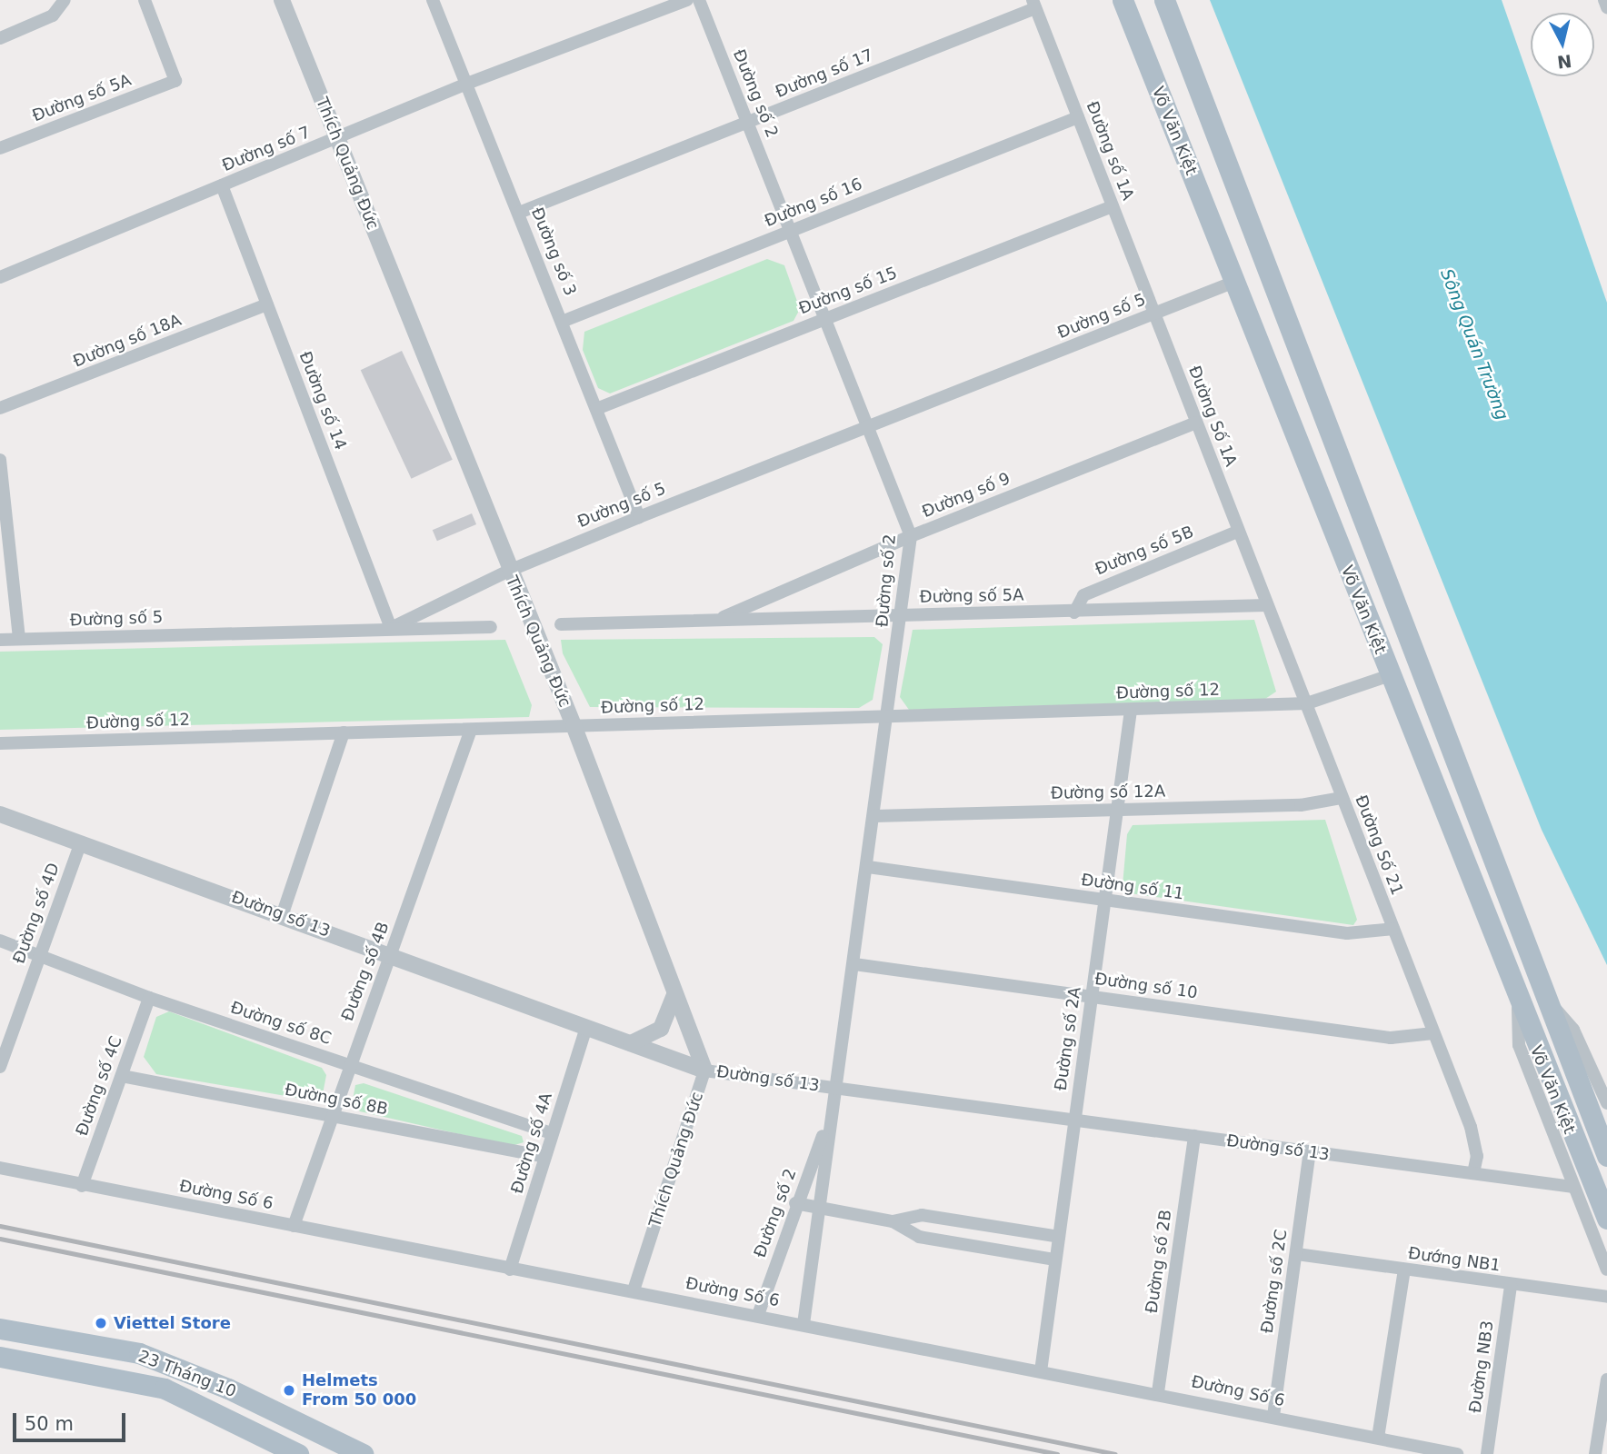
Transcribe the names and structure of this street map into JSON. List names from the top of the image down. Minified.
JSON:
{"streets":{"main road":["Võ Văn Kiệt","23 Tháng 10"],"street":["Đường số 17","Đường số 2","Đường số 5A","Đường số 7","Đường số 1A","Thích Quảng Đức","Đường số 16","Đường số 3","Đường số 15","Đường số 5","Đường số 18A","Đường số 14","Đường Số 1A","Đường số 9","Đường số 5B","Đường số 12","Đường số 12A","Đường Số 21","Đường số 11","Đường số 4D","Đường số 13","Đường số 4B","Đường số 10","Đường số 8C","Đường số 2A","Đường số 4C","Đường số 8B","Đường số 4A","Đường Số 6","Đướng NB1","Đường số 2B","Đường số 2C","Đường NB3"]},"crossings":[["Đường số 17","Đường số 2"],["Đường số 17","Đường số 1A"],["Đường số 17","Đường số 3"],["Đường số 2","Đường số 5A"],["Đường số 2","Đường số 16"],["Đường số 2","Đường số 15"],["Đường số 2","Đường số 5"],["Đường số 2","Đường số 9"],["Đường số 2","Đường số 12"],["Đường số 2","Đường số 12A"],["Đường số 2","Đường số 11"],["Đường số 2","Đường số 13"],["Đường số 2","Đường số 10"],["Đường số 2","Đường Số 6"],["Đường số 5A","Đường số 9"],["Đường số 5A","Đường số 5B"],["Đường số 5A","Đường Số 21"],["Võ Văn Kiệt","Đường số 5"],["Võ Văn Kiệt","Đường số 12"],["Võ Văn Kiệt","Đường số 13"],["Đường số 7","Thích Quảng Đức"],["Đường số 7","Đường số 3"],["Đường số 7","Đường số 14"],["Đường số 1A","Đường số 16"],["Đường số 1A","Đường số 15"],["Đường số 1A","Đường số 5"],["Đường số 1A","Đường Số 1A"],["Thích Quảng Đức","Đường số 5"],["Thích Quảng Đức","Đường số 12"],["Thích Quảng Đức","Đường số 13"],["Thích Quảng Đức","Đường Số 6"],["Đường số 16","Đường số 3"],["Đường số 3","Đường số 15"],["Đường số 3","Đường số 5"],["Đường số 5","Đường số 14"],["Đường số 5","Đường Số 1A"],["Đường số 18A","Đường số 14"],["Đường Số 1A","Đường số 9"],["Đường Số 1A","Đường số 5B"],["Đường Số 1A","Đường Số 21"],["Đường số 5B","Đường Số 21"],["Đường số 12","Đường Số 21"],["Đường số 12","Đường số 4B"],["Đường số 12","Đường số 2A"],["Đường số 12A","Đường Số 21"],["Đường số 12A","Đường số 2A"],["Đường Số 21","Đường số 11"],["Đường Số 21","Đường số 13"],["Đường Số 21","Đường số 10"],["Đường số 11","Đường số 2A"],["Đường số 4D","Đường số 13"],["Đường số 4D","Đường số 8C"],["Đường số 13","Đường số 4B"],["Đường số 13","Đường số 2A"],["Đường số 13","Đường số 4A"],["Đường số 13","Đường số 2B"],["Đường số 13","Đường số 2C"],["Đường số 4B","Đường số 8C"],["Đường số 4B","Đường số 8B"],["Đường số 4B","Đường Số 6"],["Đường số 10","Đường số 2A"],["Đường số 8C","Đường số 4C"],["Đường số 8C","Đường số 4A"],["Đường số 2A","Đường Số 6"],["Đường số 4C","Đường số 8B"],["Đường số 4C","Đường Số 6"],["Đường số 8B","Đường số 4A"],["Đường số 4A","Đường Số 6"],["Đường Số 6","Đường số 2B"],["Đường Số 6","Đường số 2C"],["Đướng NB1","Đường số 2C"],["Đướng NB1","Đường NB3"]],"water":["Sông Quán Trường"],"places":["Viettel Store","Helmets From 50 000"],"scale_bar":"50 m","north":"bottom"}
